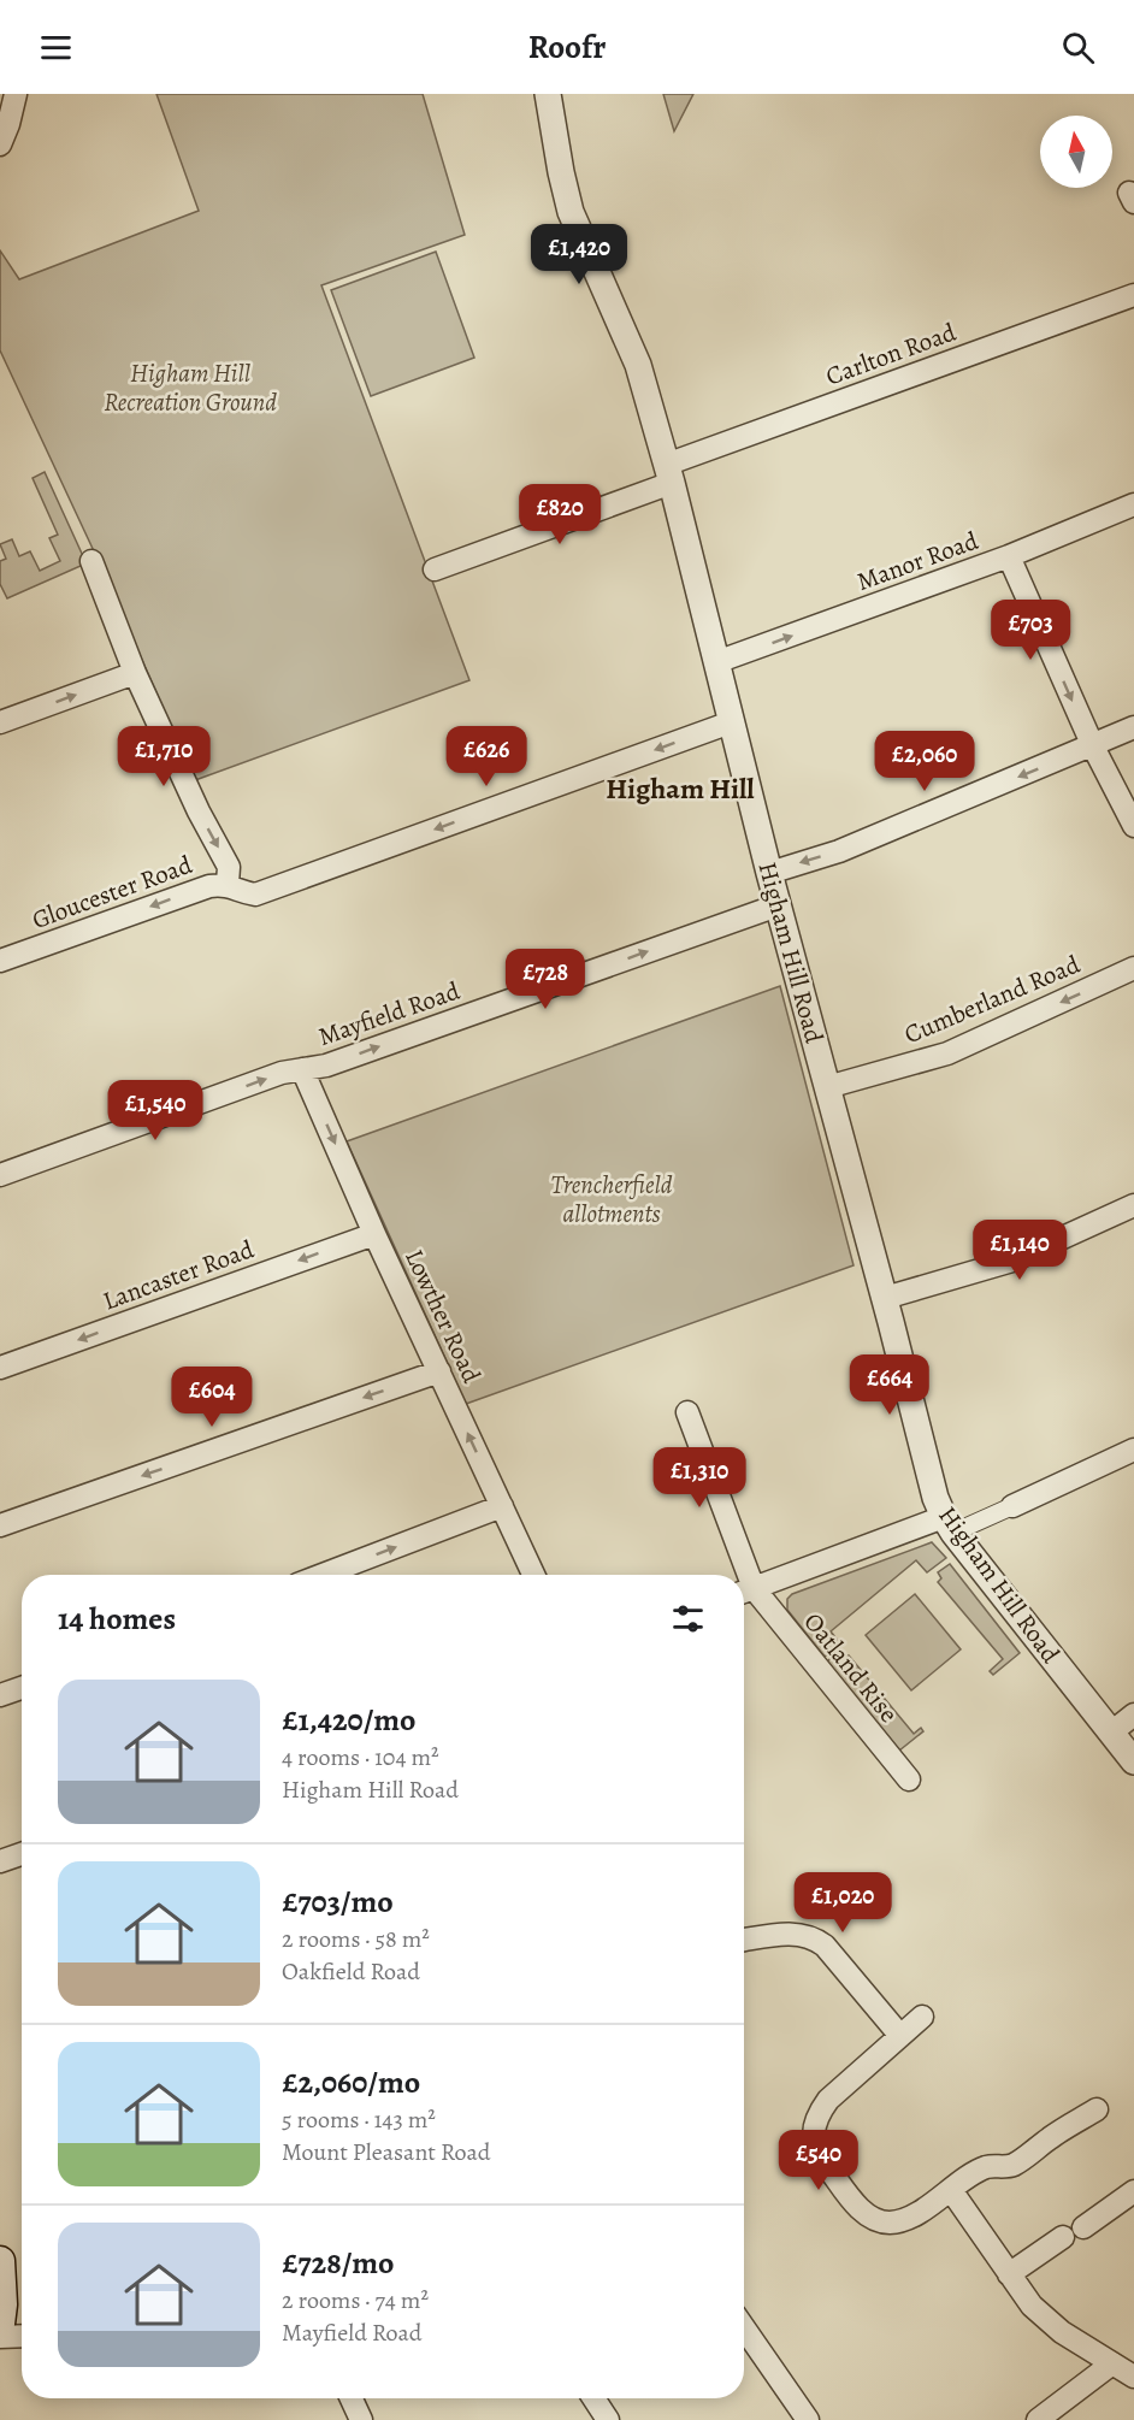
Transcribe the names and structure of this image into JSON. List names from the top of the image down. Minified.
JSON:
{"streets":{"street":["Carlton Road","Manor Road","Gloucester Road","Higham Hill Road","Cumberland Road","Mayfield Road","Lancaster Road","Lowther Road","Oatland Rise"]},"crossings":[["Carlton Road","Higham Hill Road"],["Manor Road","Higham Hill Road"],["Gloucester Road","Higham Hill Road"],["Higham Hill Road","Cumberland Road"],["Higham Hill Road","Mayfield Road"],["Mayfield Road","Lowther Road"],["Lancaster Road","Lowther Road"]],"one_way":["Manor Road","Gloucester Road","Cumberland Road","Mayfield Road"],"districts":["Higham Hill"],"parks":["Higham Hill Recreation Ground","Trencherfield allotments"],"north":"top","page":{"header":"Roofr","price":["£1,420","£820","£703","£1,710","£626","£2,060","£728","£1,540","£1,140","£664","£604","£1,310","£1,020","£540"],"heading":"14 homes","list":[{"name":"£1,420/mo","note":"4 rooms · 104 m² · Higham Hill Road"},{"name":"£703/mo","note":"2 rooms · 58 m² · Oakfield Road"},{"name":"£2,060/mo","note":"5 rooms · 143 m² · Mount Pleasant Road"},{"name":"£728/mo","note":"2 rooms · 74 m² · Mayfield Road"}]}}
